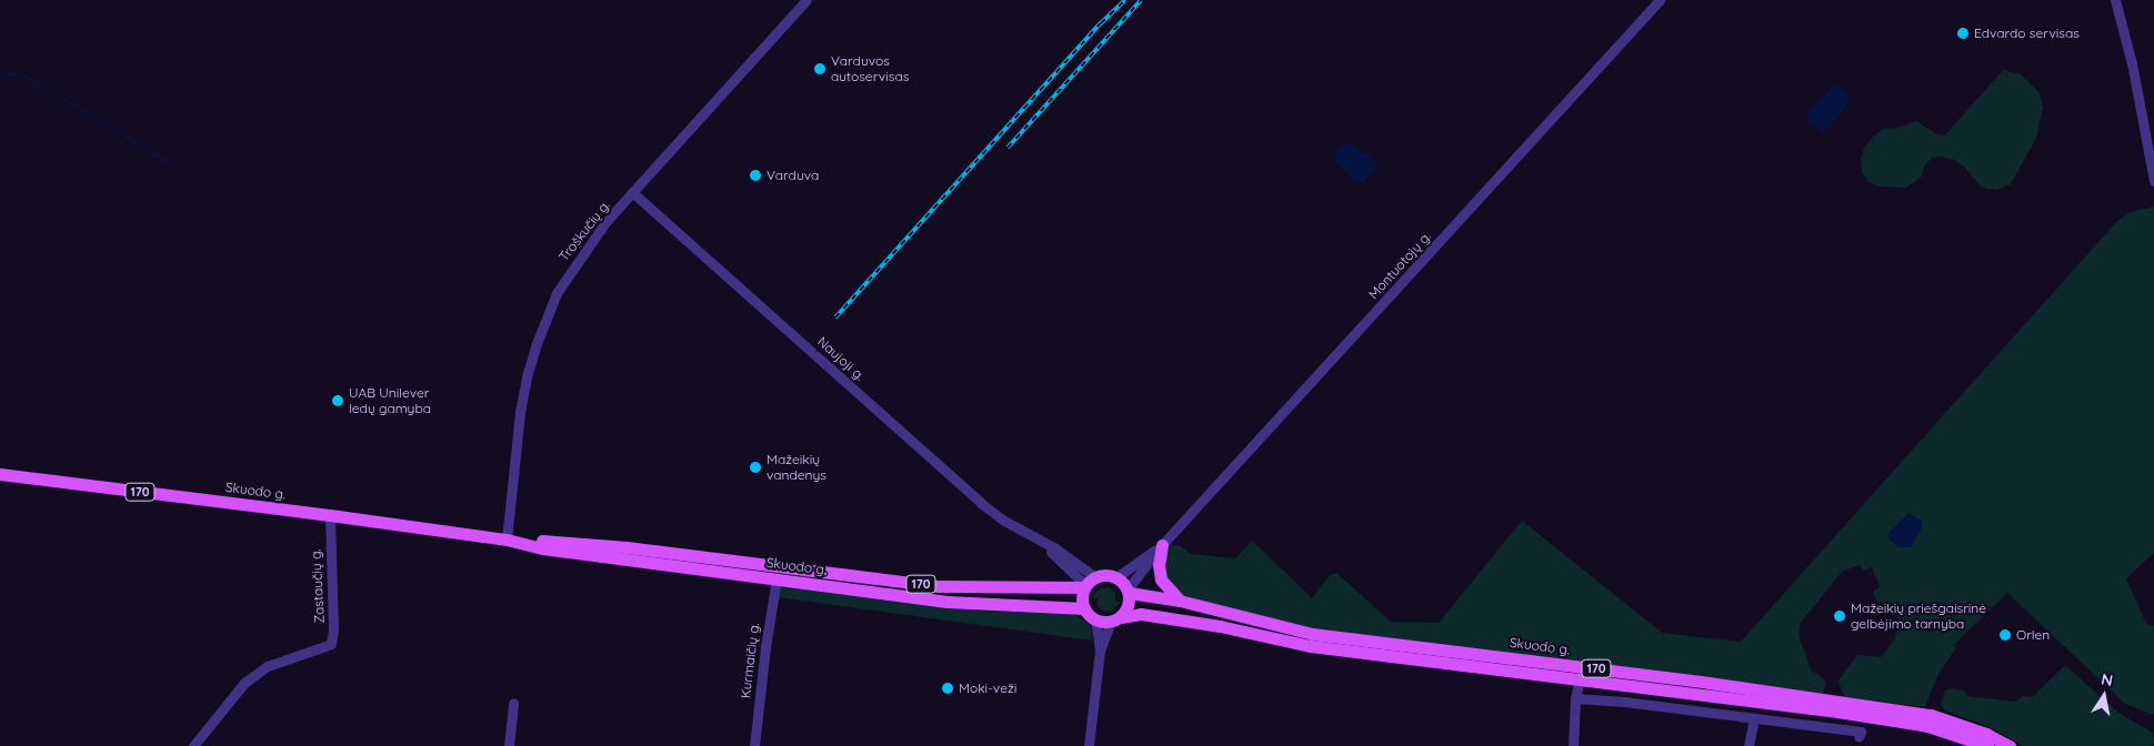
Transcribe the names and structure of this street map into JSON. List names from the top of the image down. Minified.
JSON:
{"streets":{"main road":["Skuodo g.","170"],"street":["Troškučių g.","Montuotojų g.","Naujoji g.","Zastaučių g.","Kurmaičių g."]},"crossings":[["Troškučių g.","Naujoji g."],["Troškučių g.","Skuodo g."],["Montuotojų g.","Naujoji g."],["Montuotojų g.","Skuodo g."],["Naujoji g.","Skuodo g."],["Skuodo g.","Zastaučių g."],["Skuodo g.","Kurmaičių g."]],"places":["Edvardo servisas","Varduvos autoservisas","Varduva","UAB Unilever ledų gamyba","Mažeikių vandenys","Mažeikių priešgaisrinė gelbėjimo tarnyba","Orlen","Moki-veži"],"north":"top"}
